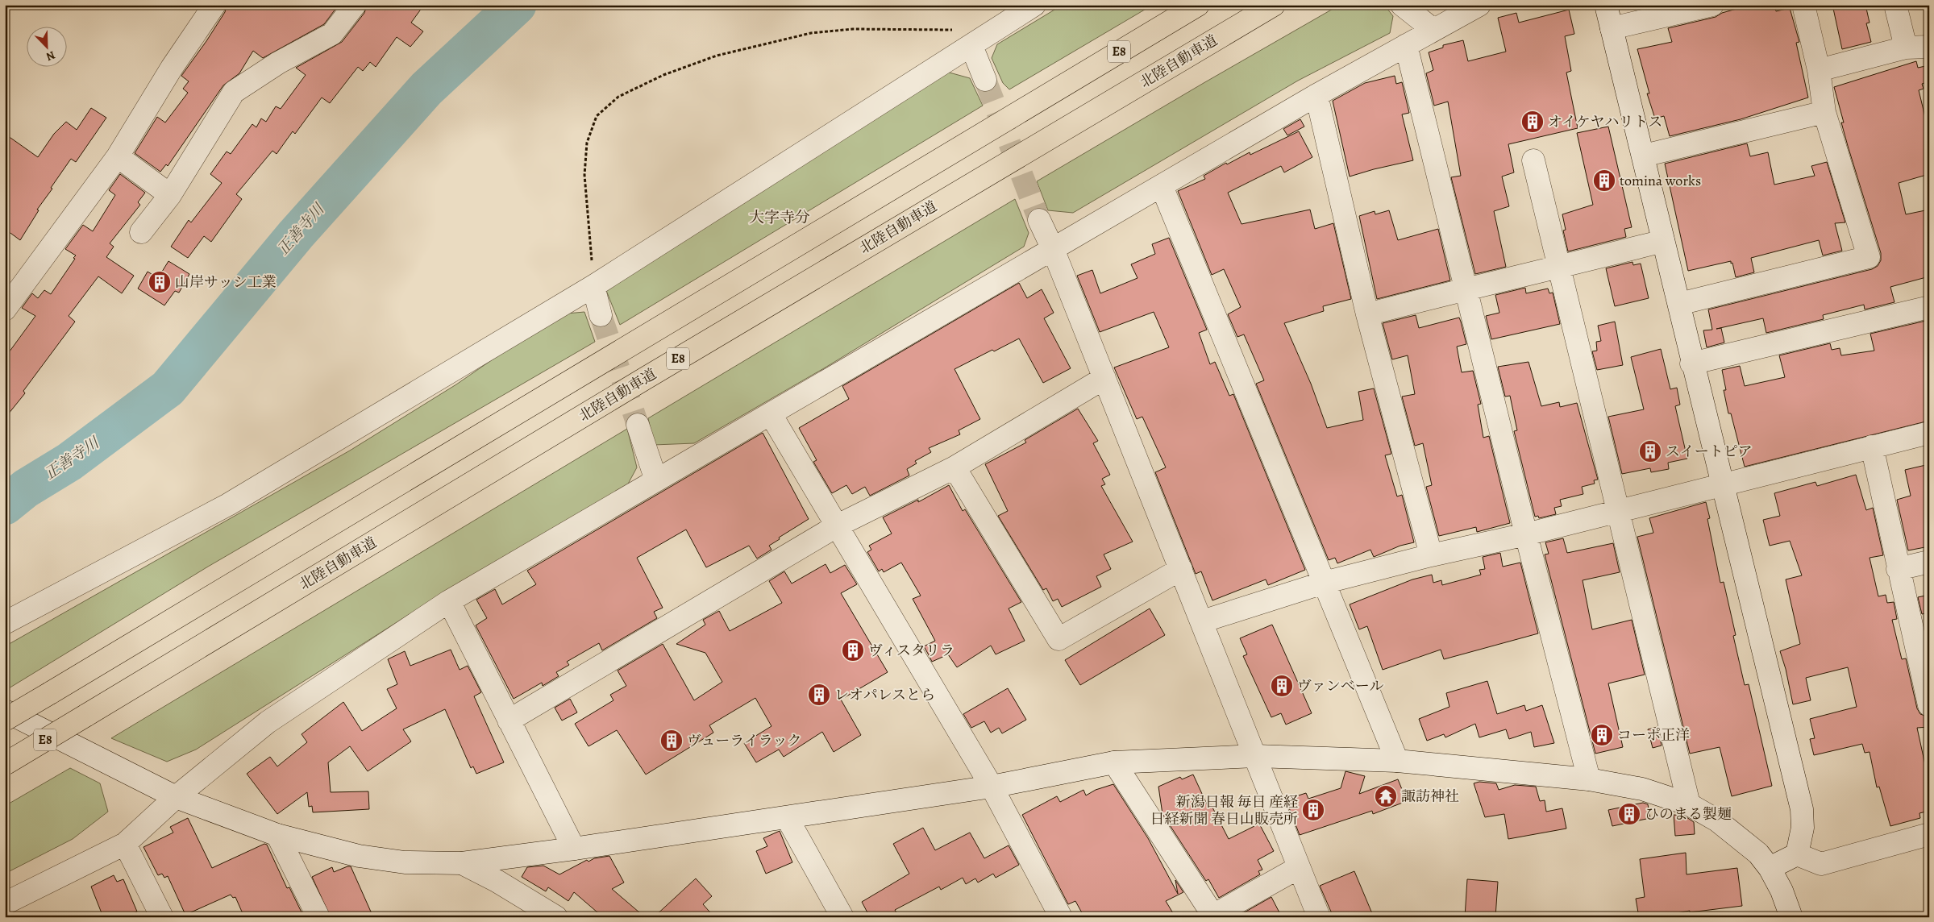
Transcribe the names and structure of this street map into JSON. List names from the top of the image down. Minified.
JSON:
{"streets":{"highway":["E8","北陸自動車道"]},"districts":["大字寺分"],"water":["正善寺川"],"places":{"building":["オイケヤハリトス","tomina works","山岸サッシ工業","スイートピア","ヴィスタリラ","ヴァンベール","レオパレスとら","コーポ正洋","ヴューライラック","新潟日報 毎日 産経 日経新聞 春日山販売所","ひのまる製麺"],"temple":["諏訪神社"]},"north":"bottom right"}
